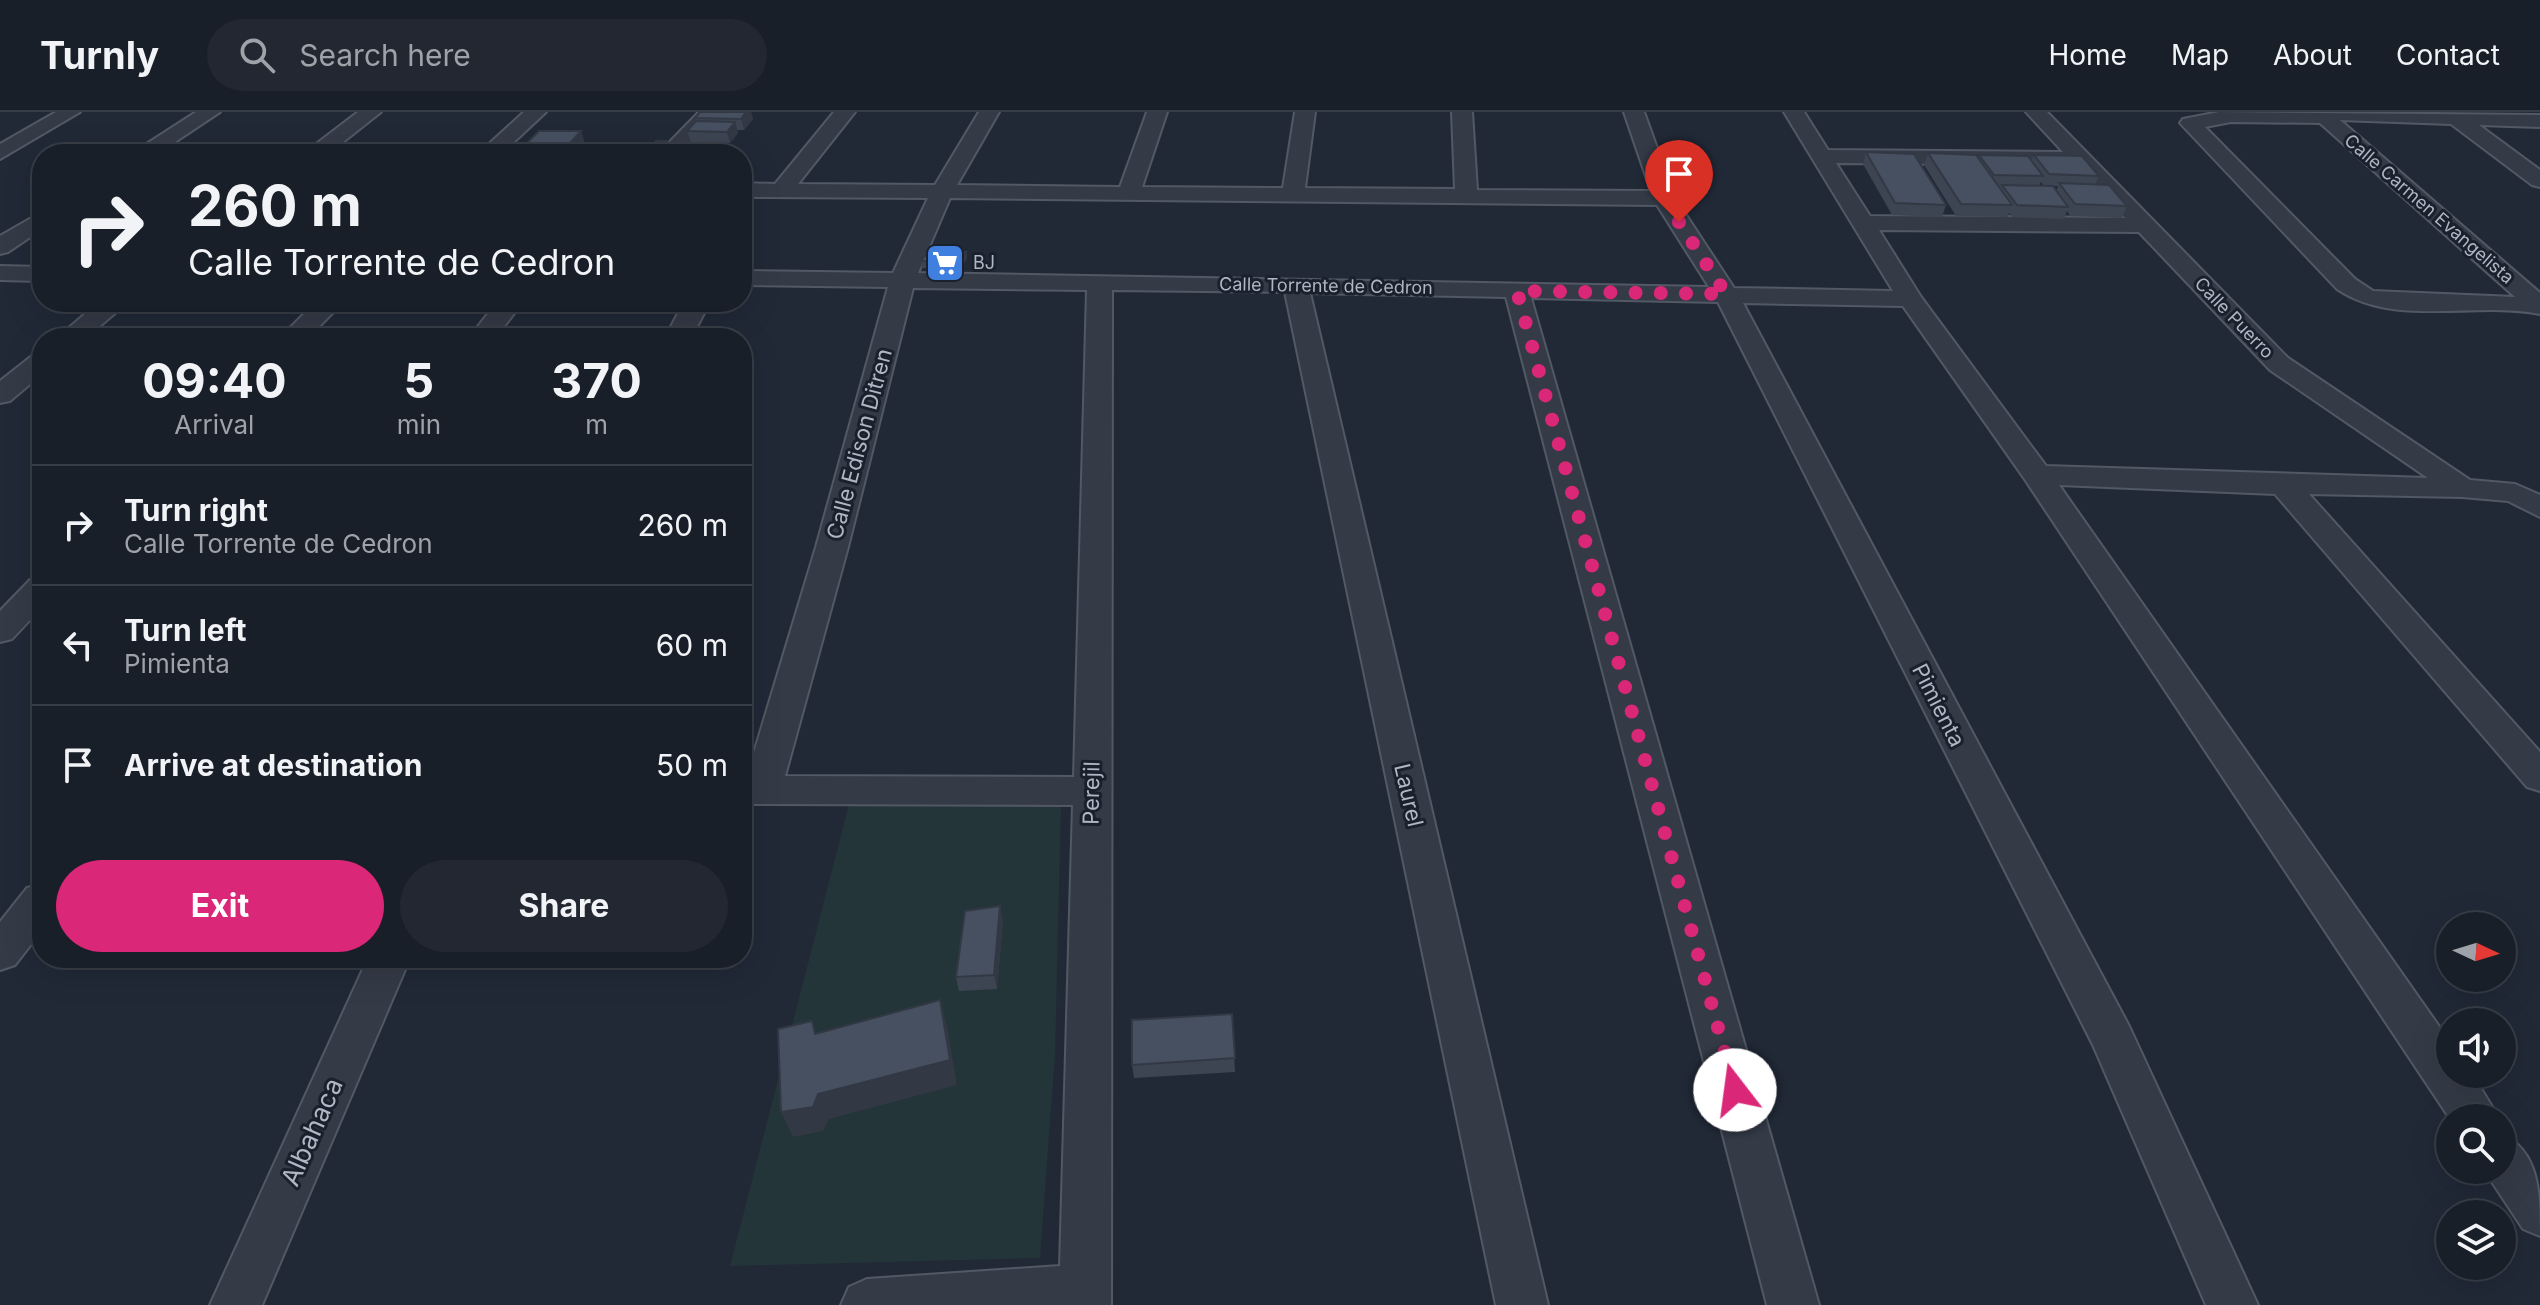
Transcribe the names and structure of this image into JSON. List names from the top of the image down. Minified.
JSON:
{"streets":{"street":["Calle Carmen Evangelista","Calle Torrente de Cedron","Calle Puerro","Calle Edison Ditren","Pimienta","Perejil","Laurel","Albahaca"]},"crossings":[["Calle Torrente de Cedron","Calle Edison Ditren"],["Calle Torrente de Cedron","Pimienta"],["Calle Torrente de Cedron","Perejil"],["Calle Torrente de Cedron","Laurel"]],"places":{"supermarket":["BJ"]},"north":"right","page":{"header":"Turnly","search":"Search here","nav":["Home","Map","About","Contact"],"turn":["260 m","Calle Torrente de Cedron"],"eta":["09:40","Arrival","5","min","370","m"],"list":[{"name":"Turn right","note":"Calle Torrente de Cedron","value":"260 m"},{"name":"Turn left","note":"Pimienta","value":"60 m"},{"name":"Arrive at destination","value":"50 m"}],"buttons":["Exit","Share"]}}
